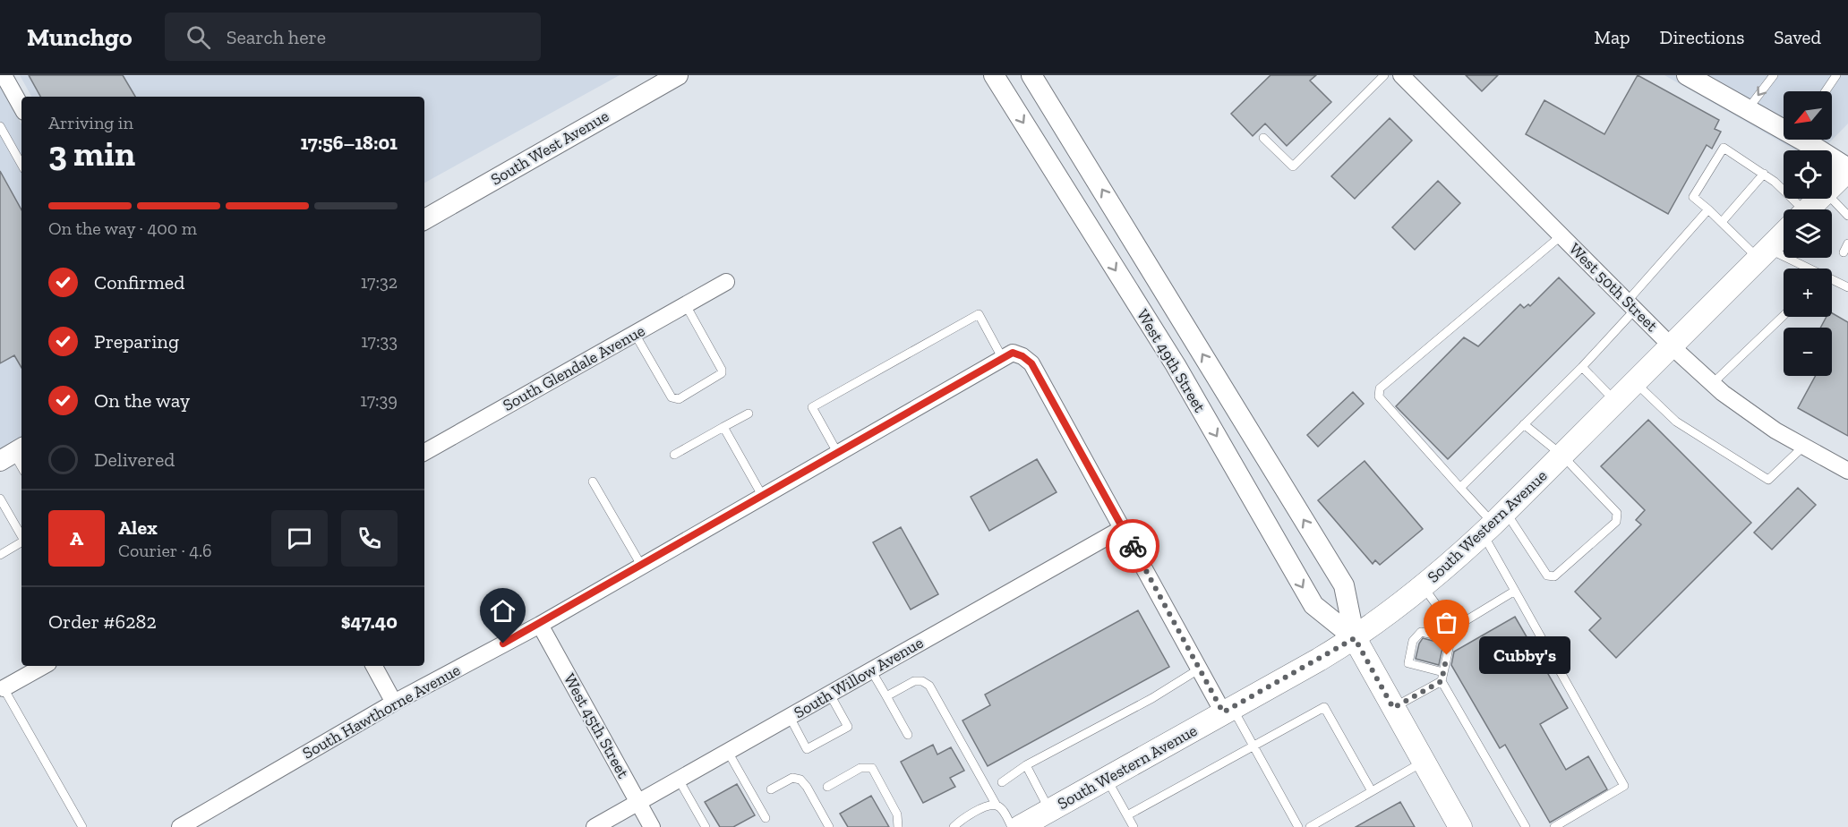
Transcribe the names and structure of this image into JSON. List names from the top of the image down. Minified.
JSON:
{"streets":{"main road":["West 49th Street","South Western Avenue"],"street":["South West Avenue","West 50th Street","South Glendale Avenue","South Willow Avenue","South Hawthorne Avenue","West 45th Street"]},"crossings":[["West 50th Street","South Western Avenue"],["West 49th Street","South Western Avenue"],["South Willow Avenue","West 45th Street"],["South Hawthorne Avenue","West 45th Street"]],"places":["Cubby's"],"north":"bottom left","page":{"header":"Munchgo","search":"Search here","nav":["Map","Directions","Saved"],"map_buttons":["+","−"],"heading":["3 min","Arriving in","17:56–18:01"],"panel":["Alex","Courier · 4.6","Order #6282","$47.40"],"bar":"On the way · 400 m","list":[["Confirmed","17:32"],["Preparing","17:33"],["On the way","17:39"],"Delivered"],"round":"A","bubble":"Cubby's"}}
